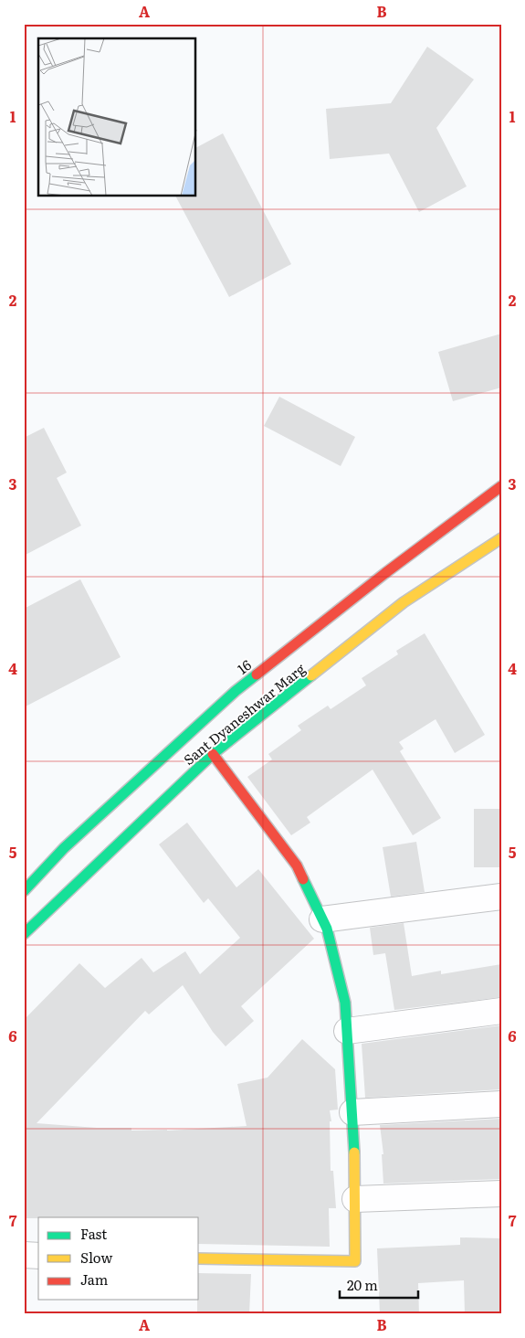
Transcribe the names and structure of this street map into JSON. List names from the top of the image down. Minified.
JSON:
{"streets":{"main road":["16","Sant Dyaneshwar Marg"]},"legend":["Fast","Slow","Jam"],"scale_bar":"20 m","grid":{"columns":["A","B"],"rows":["1","2","3","4","5","6","7"]}}
